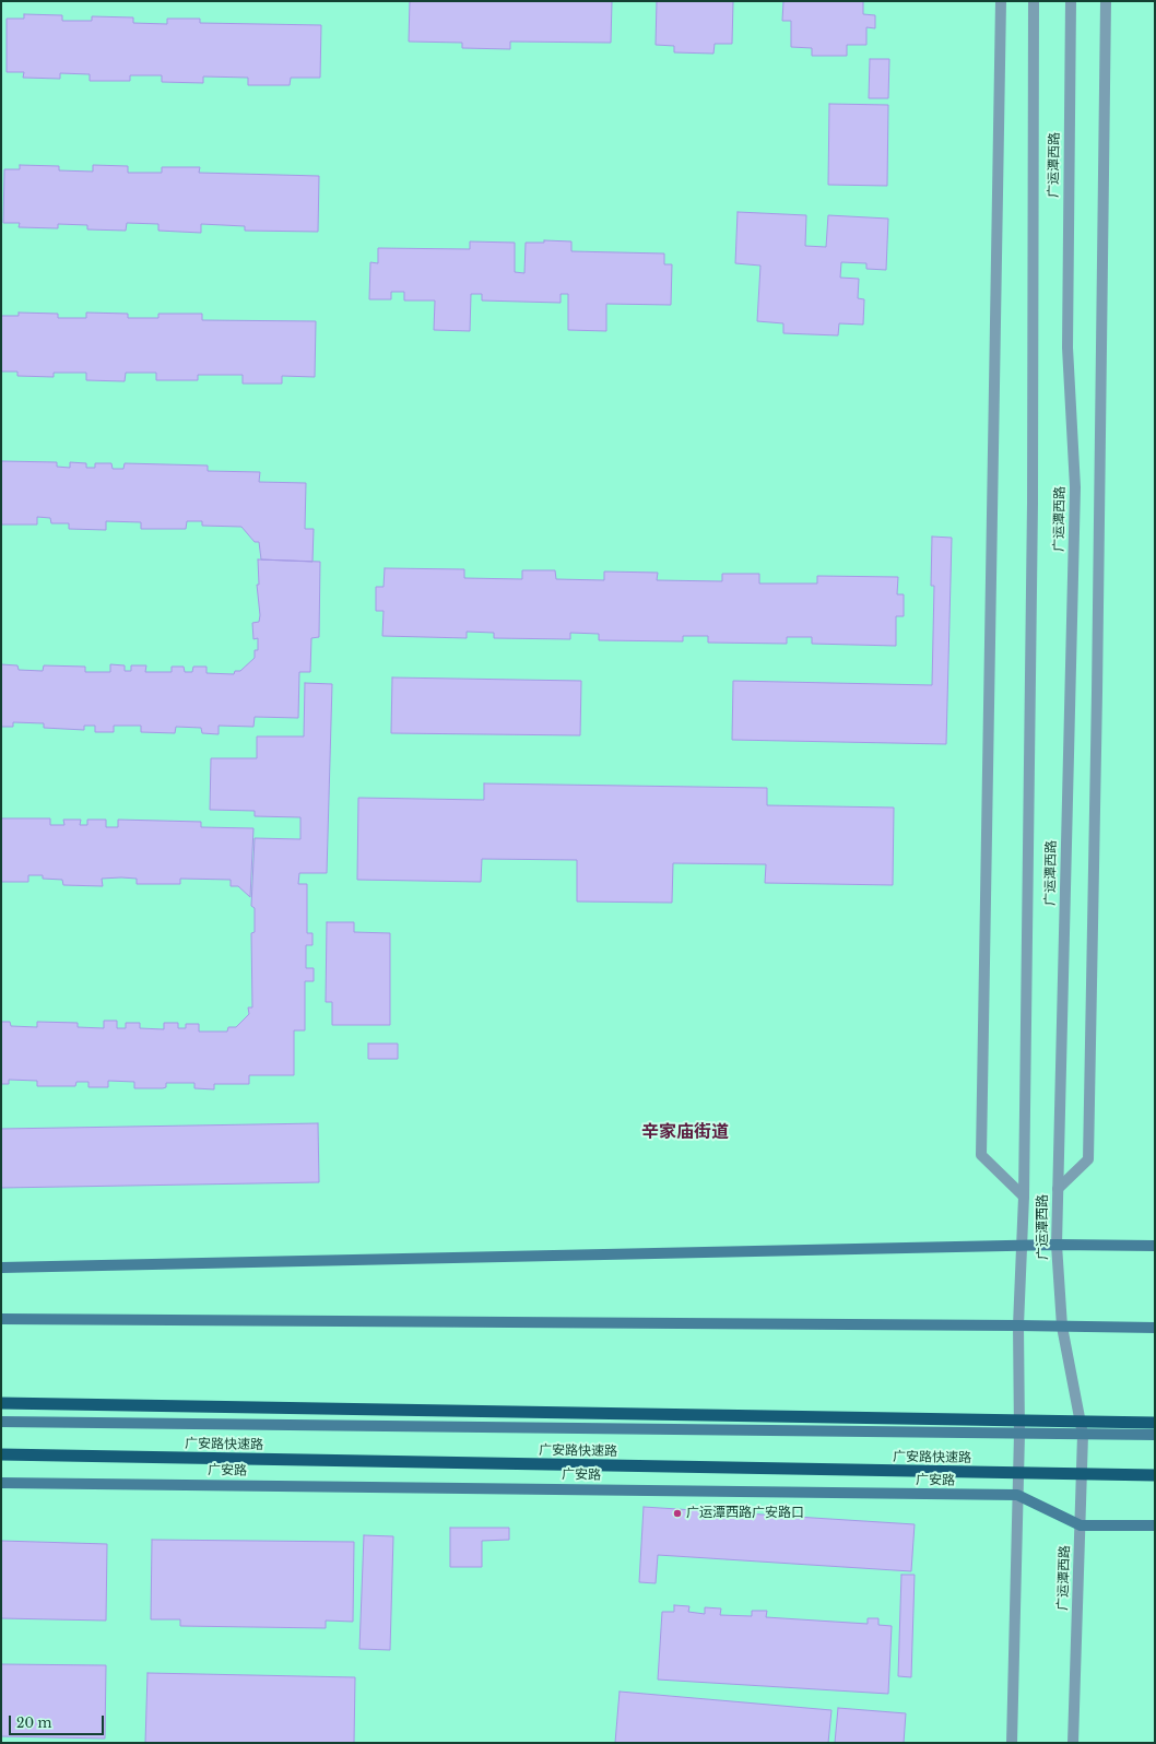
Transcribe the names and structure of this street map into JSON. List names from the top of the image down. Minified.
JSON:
{"streets":{"highway":["广安路快速路"],"main road":["广安路"],"street":["广运潭西路"]},"crossings":[["广运潭西路","广安路"]],"districts":["辛家庙街道"],"places":["广运潭西路广安路口"],"scale_bar":"20 m"}
